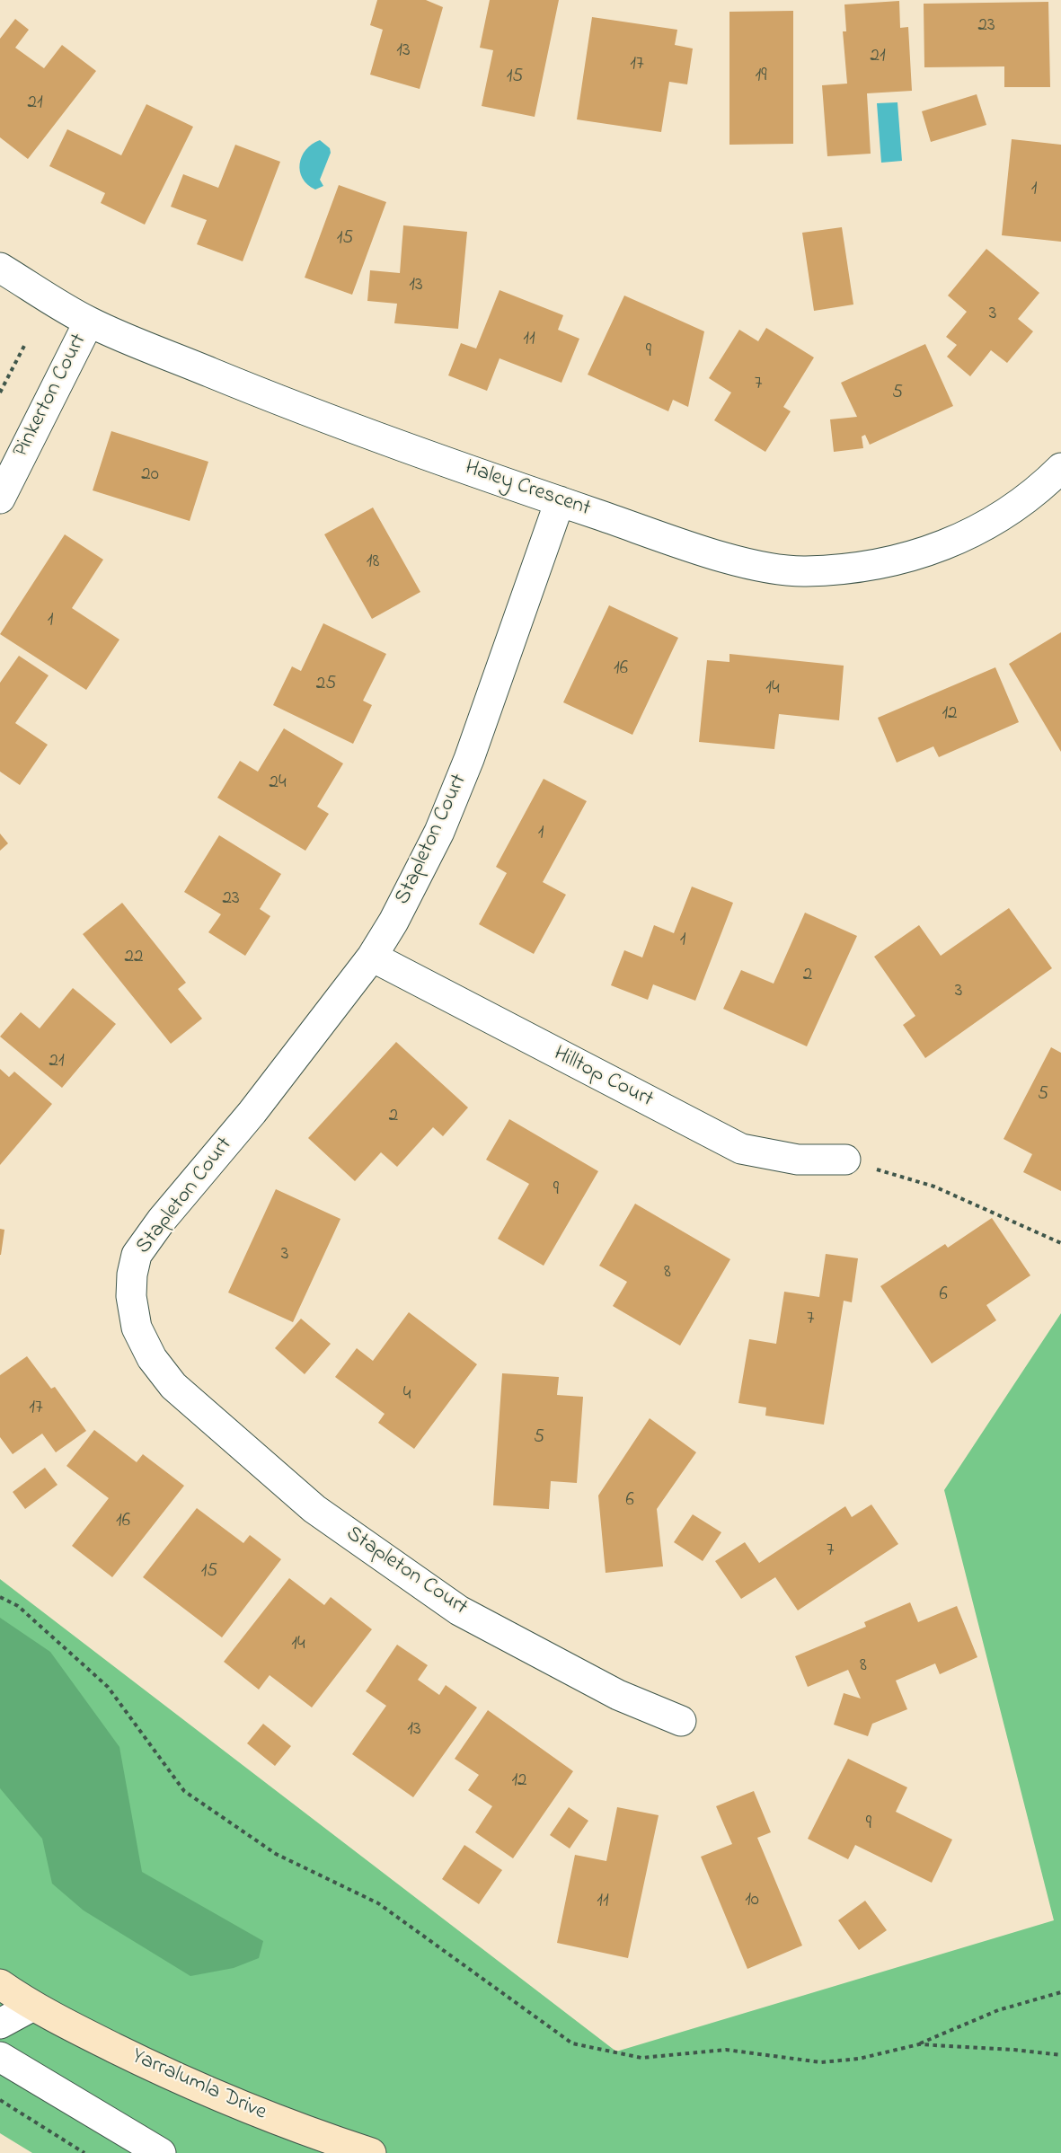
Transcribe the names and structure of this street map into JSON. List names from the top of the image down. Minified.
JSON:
{"streets":{"main road":["Yarralumla Drive"],"street":["Pinkerton Court","Haley Crescent","Stapleton Court","Hilltop Court"]},"crossings":[["Pinkerton Court","Haley Crescent"],["Haley Crescent","Stapleton Court"],["Stapleton Court","Hilltop Court"]],"house_numbers":["23","13","21","17","19","15","21","1","15","13","3","11","9","7","5","20","18","1","16","25","14","12","24","1","23","1","22","2","3","21","5","2","9","3","8","6","7","4","17","5","6","16","7","15","14","8","13","12","9","10","11"]}
